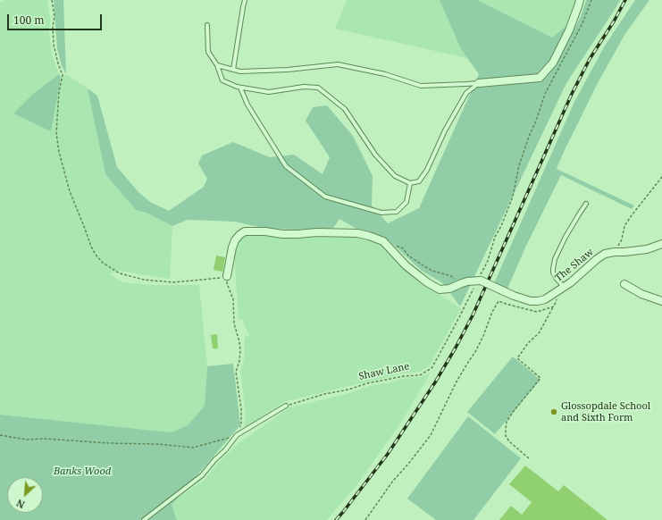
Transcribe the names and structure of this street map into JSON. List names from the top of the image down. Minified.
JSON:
{"streets":{"street":["The Shaw"],"path":["Shaw Lane"]},"crossings":[["The Shaw","Shaw Lane"]],"parks":["Banks Wood"],"places":["Glossopdale School and Sixth Form"],"scale_bar":"100 m","north":"bottom left"}
